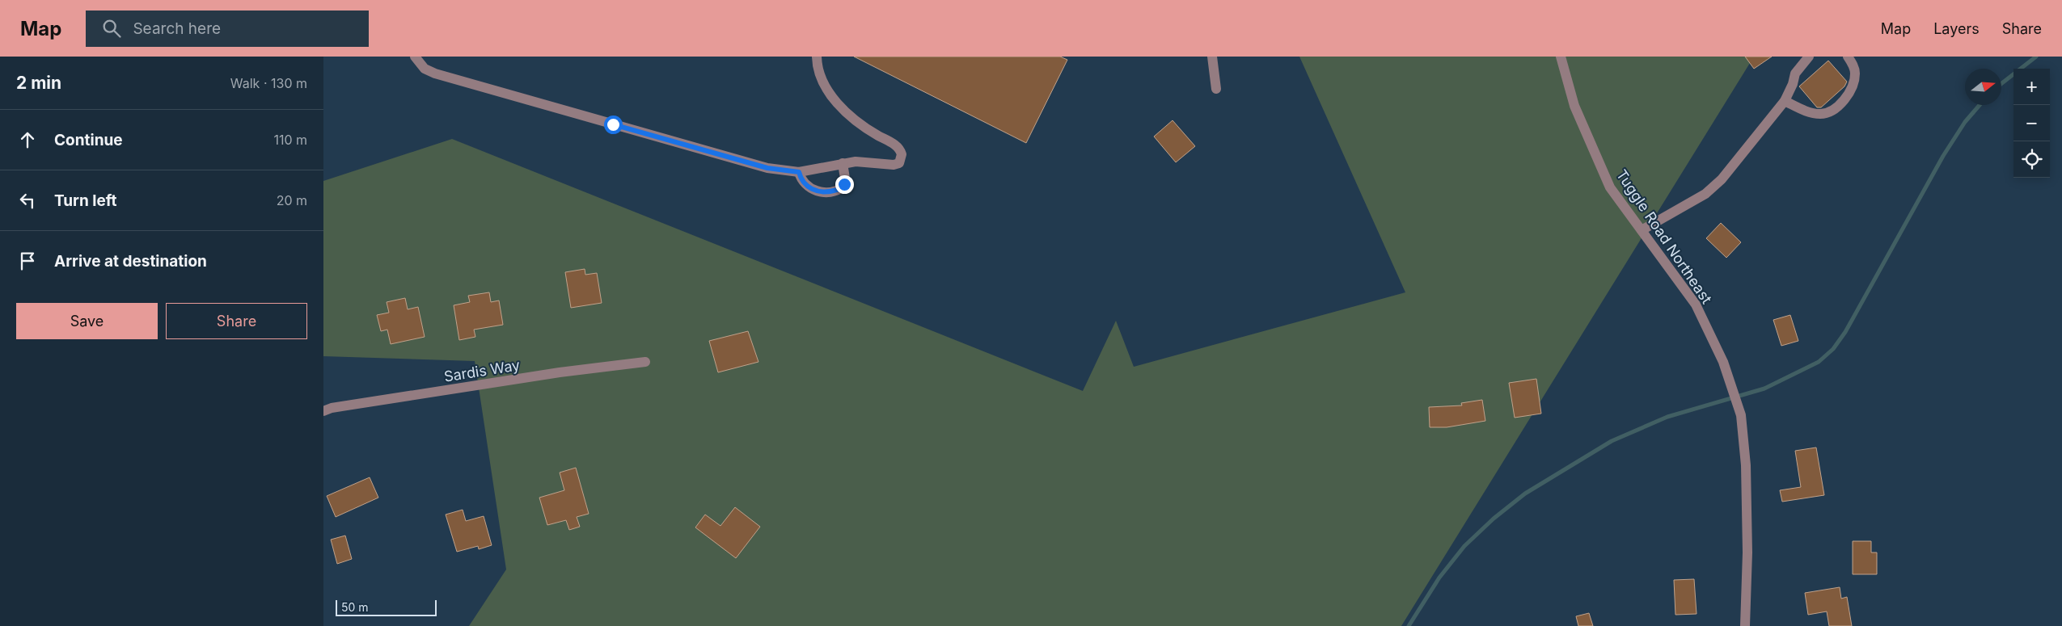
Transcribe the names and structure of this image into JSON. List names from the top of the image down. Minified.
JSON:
{"streets":{"street":["Tuggle Road Northeast","Sardis Way"]},"scale_bar":"50 m","north":"right","page":{"header":"Map","search":"Search here","nav":["Map","Layers","Share"],"heading":["2 min","Walk · 130 m"],"map_buttons":["+","−"],"list":[["Continue","110 m"],["Turn left","20 m"],"Arrive at destination"],"buttons":["Save","Share"],"scale":"50 m"}}
